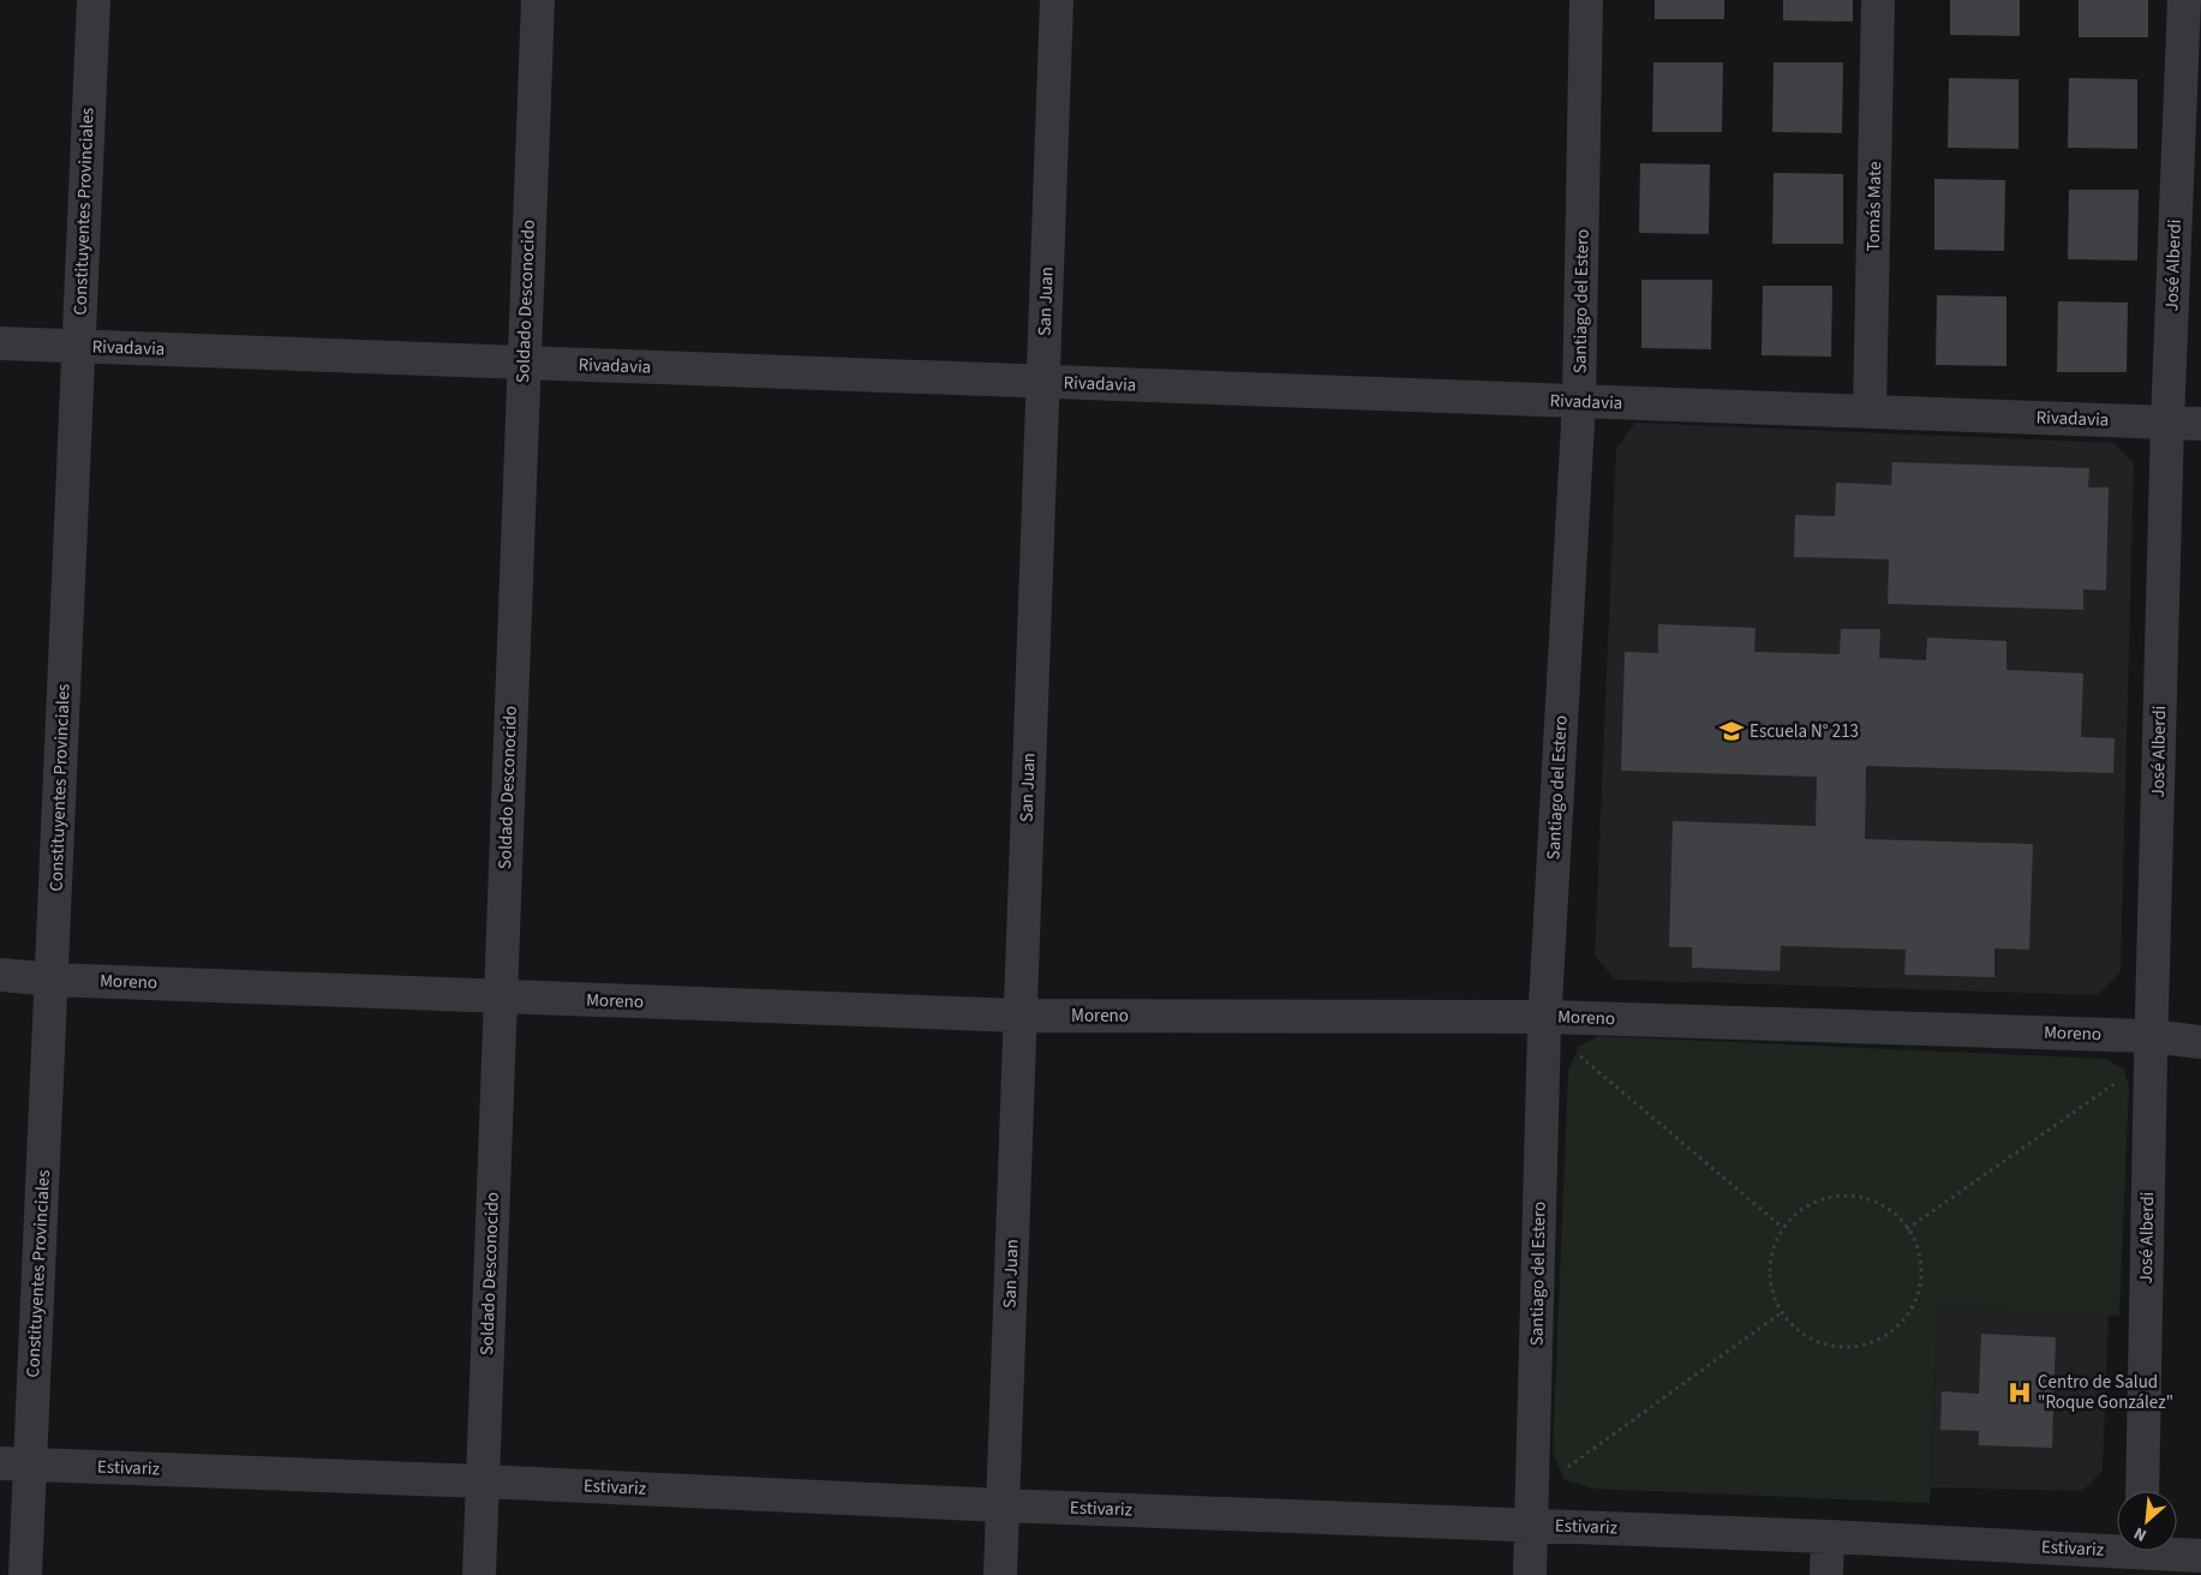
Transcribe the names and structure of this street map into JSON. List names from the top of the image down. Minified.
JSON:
{"streets":{"street":["Tomás Mate","Constituyentes Provinciales","José Alberdi","Soldado Desconocido","San Juan","Santiago del Estero","Rivadavia","Moreno","Estivariz"]},"crossings":[["Tomás Mate","Rivadavia"],["Constituyentes Provinciales","Rivadavia"],["Constituyentes Provinciales","Moreno"],["Constituyentes Provinciales","Estivariz"],["José Alberdi","Rivadavia"],["José Alberdi","Moreno"],["Soldado Desconocido","Rivadavia"],["Soldado Desconocido","Moreno"],["Soldado Desconocido","Estivariz"],["San Juan","Rivadavia"],["San Juan","Moreno"],["San Juan","Estivariz"],["Santiago del Estero","Rivadavia"],["Santiago del Estero","Moreno"],["Santiago del Estero","Estivariz"]],"places":{"school or university":["Escuela N° 213"],"hospital":["Centro de Salud \"Roque González\""]},"north":"bottom left"}
